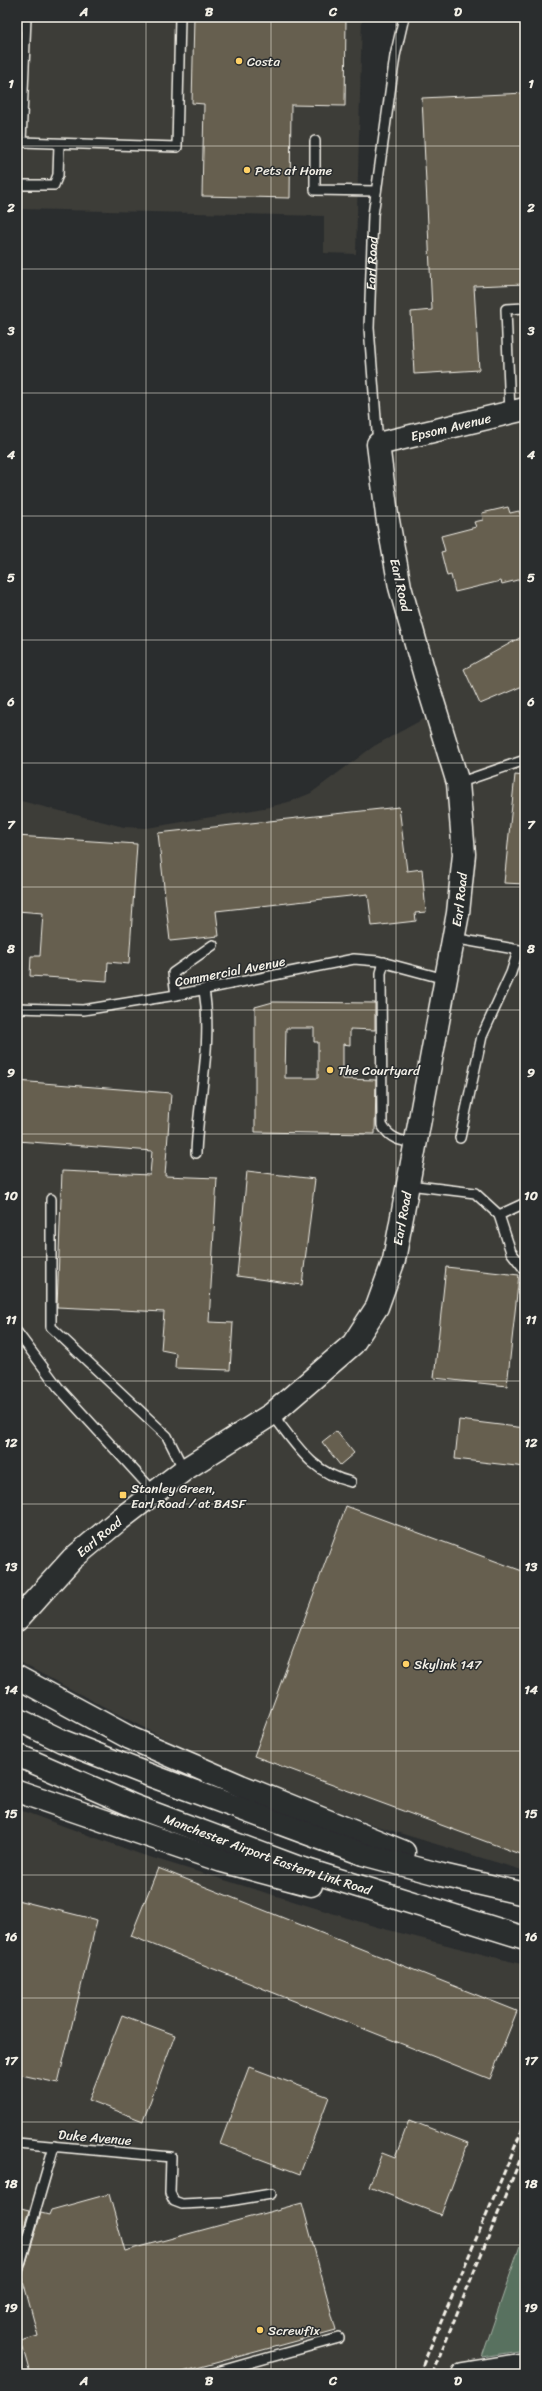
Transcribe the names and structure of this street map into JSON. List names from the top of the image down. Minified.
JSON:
{"streets":{"main road":["Earl Road","Epsom Avenue","Manchester Airport Eastern Link Road"],"lane":["Commercial Avenue","Duke Avenue"]},"crossings":[["Earl Road","Epsom Avenue"],["Earl Road","Commercial Avenue"]],"places":{"other":["Costa","Pets at Home","The Courtyard","Skylink 147","Screwfix"],"transit":["Stanley Green, Earl Road / at BASF"]},"grid":{"columns":["A","B","C","D"],"rows":["1","2","3","4","5","6","7","8","9","10","11","12","13","14","15","16","17","18","19"]}}
